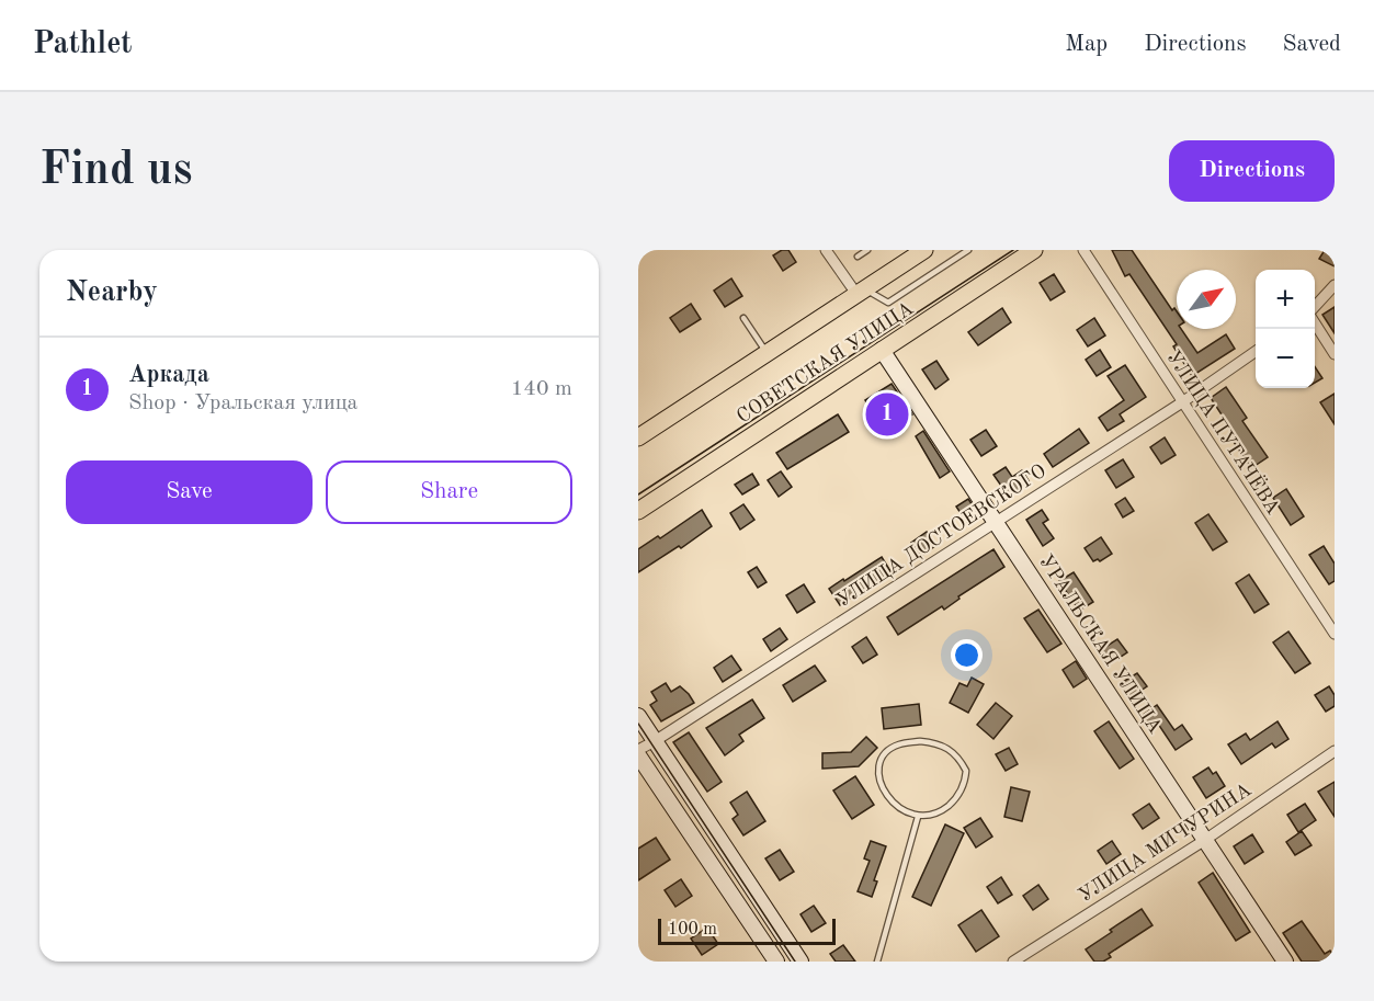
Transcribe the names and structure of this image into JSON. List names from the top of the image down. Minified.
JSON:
{"streets":{"main road":["СОВЕТСКАЯ УЛИЦА"],"street":["УЛИЦА ПУГАЧЁВА","УЛИЦА ДОСТОЕВСКОГО","УРАЛЬСКАЯ УЛИЦА","УЛИЦА МИЧУРИНА"]},"crossings":[["СОВЕТСКАЯ УЛИЦА","УРАЛЬСКАЯ УЛИЦА"],["УЛИЦА ПУГАЧЁВА","УЛИЦА ДОСТОЕВСКОГО"],["УЛИЦА ДОСТОЕВСКОГО","УРАЛЬСКАЯ УЛИЦА"],["УРАЛЬСКАЯ УЛИЦА","УЛИЦА МИЧУРИНА"]],"scale_bar":"100 m","north":"top right","page":{"header":"Pathlet","nav":["Map","Directions","Saved"],"buttons":["Directions",["Save","Share"]],"title":"Find us","heading":"Nearby","map_buttons":["+","−"],"list":[{"mark":"1","name":"Аркада","note":"Shop · Уральская улица","value":"140 m"}],"pins":"1","scale":"100 m"}}
